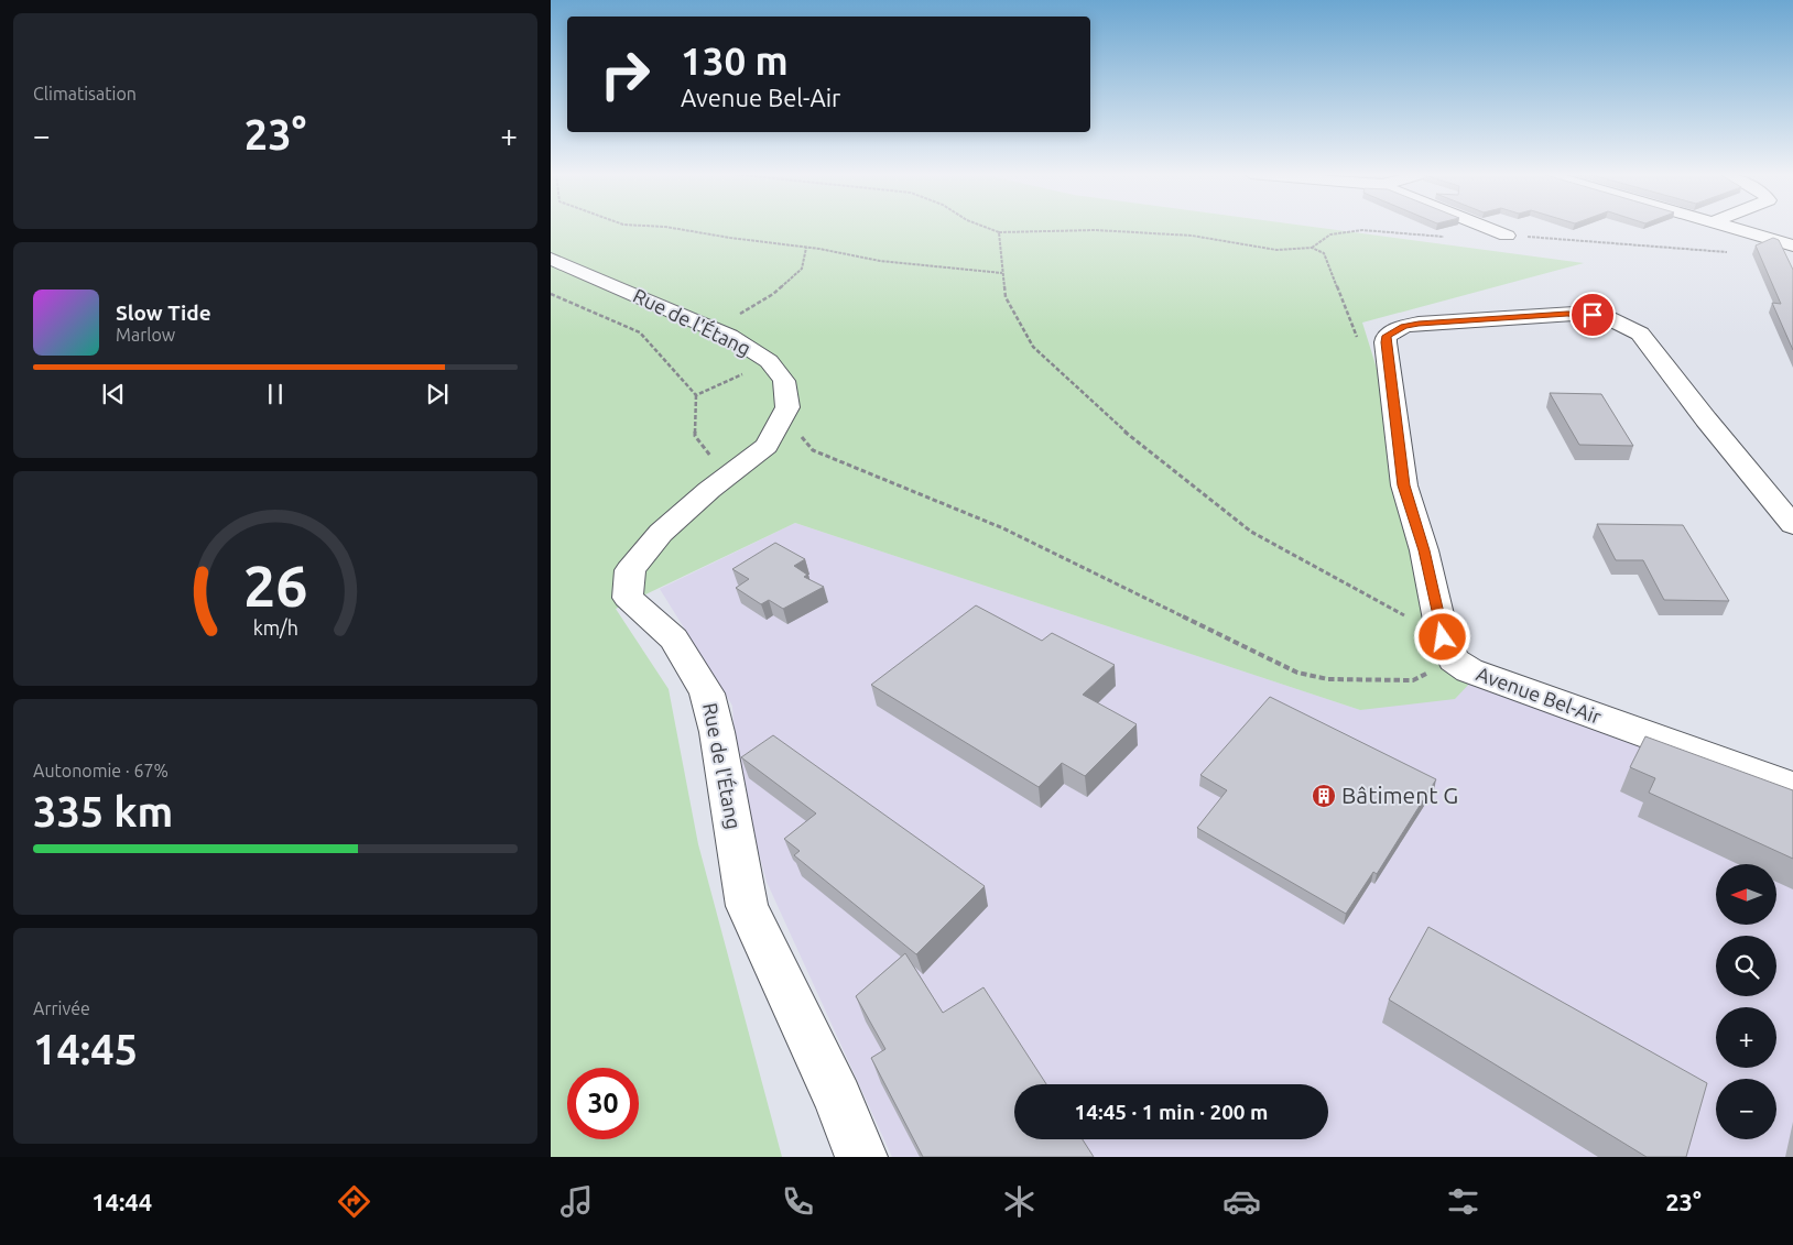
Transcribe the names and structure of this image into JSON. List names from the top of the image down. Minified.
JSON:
{"streets":{"street":["Rue de l'Étang","Avenue Bel-Air"]},"places":{"building":["Bâtiment G"]},"north":"left","page":{"tile":["Climatisation",["Autonomie · 67%","335 km"],["Arrivée","14:45"]],"turn":["130 m","Avenue Bel-Air"],"heat":["−","23°","+"],"song":["Slow Tide","Marlow"],"map_buttons":["+","−"],"limit":"30","trip":"14:45 · 1 min · 200 m","tabs":["14:44","23°"],"gauge":["26","km/h"]}}
